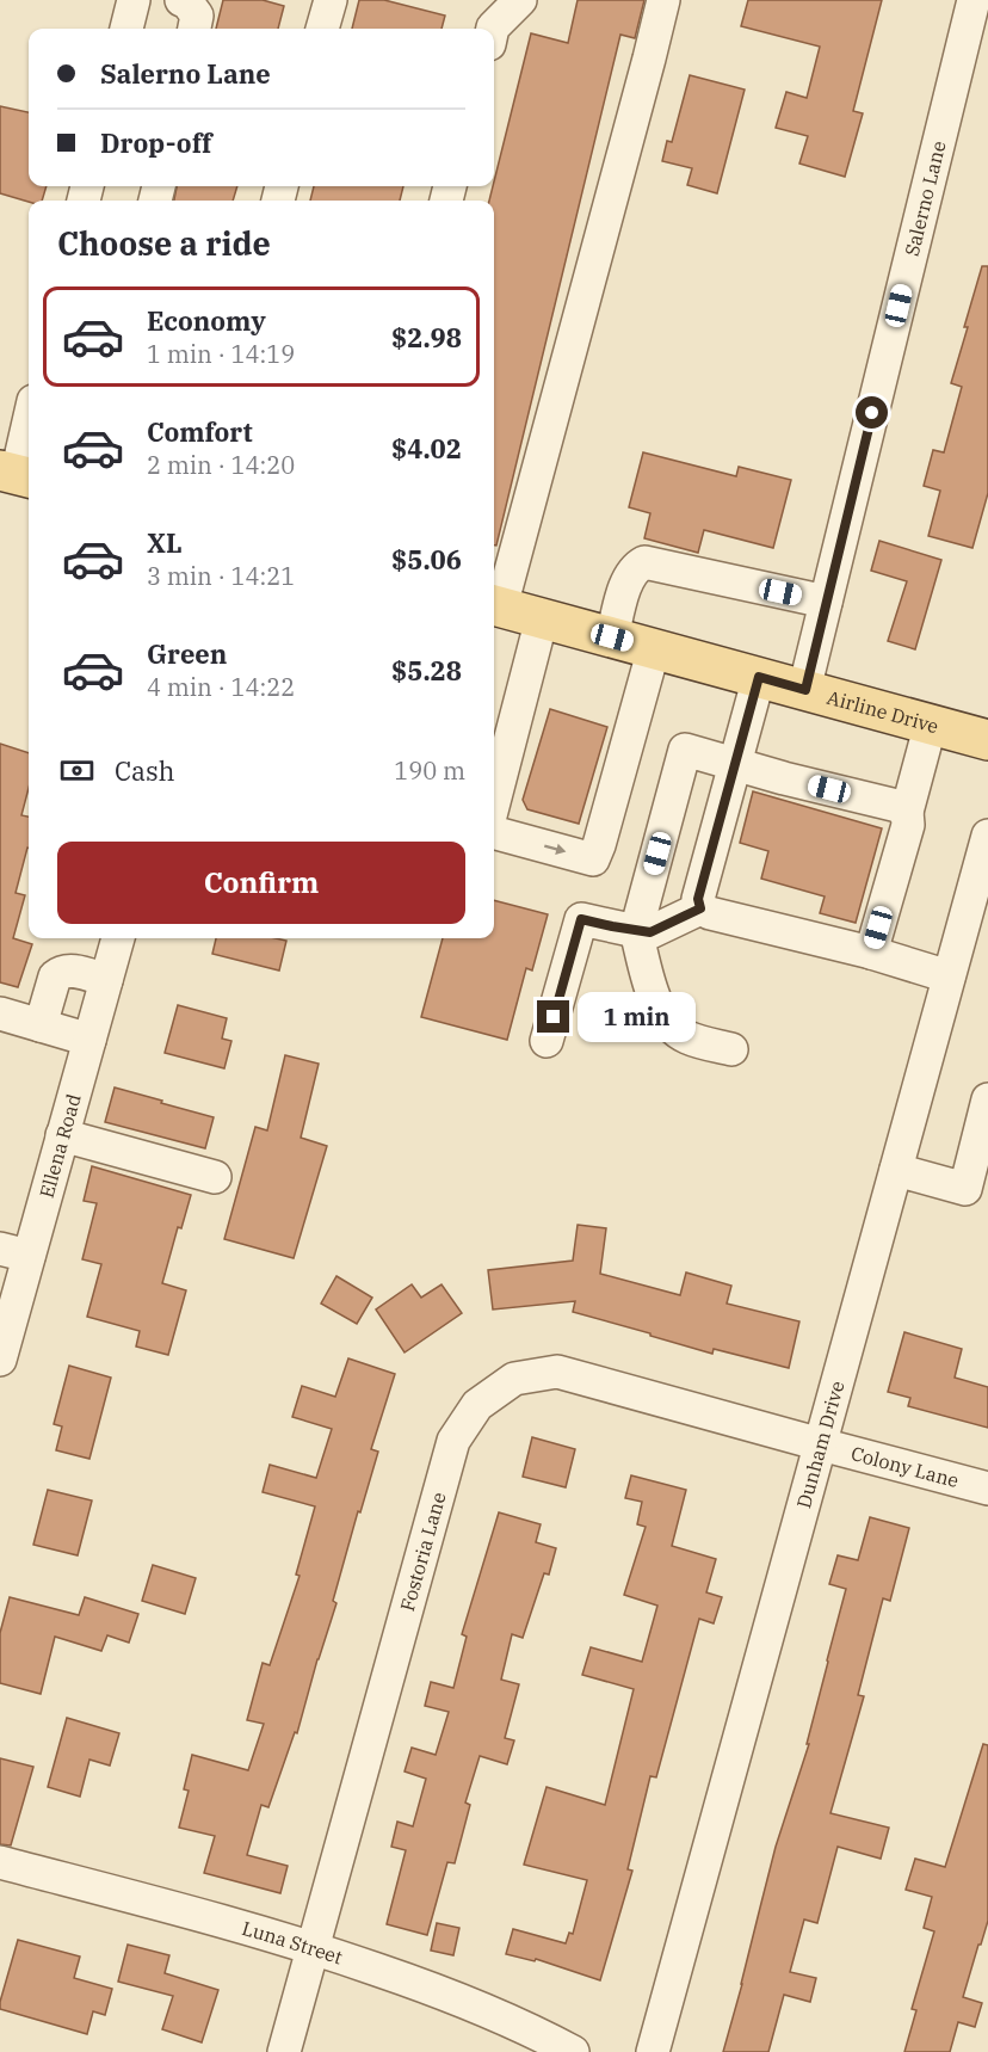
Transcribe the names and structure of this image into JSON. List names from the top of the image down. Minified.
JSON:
{"streets":{"main road":["Airline Drive"],"street":["Salerno Lane","Ellena Road","Dunham Drive","Colony Lane","Fostoria Lane","Luna Street"]},"crossings":[["Salerno Lane","Airline Drive"],["Dunham Drive","Colony Lane"],["Dunham Drive","Fostoria Lane"],["Colony Lane","Fostoria Lane"],["Fostoria Lane","Luna Street"]],"page":{"banner":["Salerno Lane","Drop-off"],"heading":"Choose a ride","list":[{"name":"Economy","note":"1 min · 14:19","value":"$2.98"},{"name":"Comfort","note":"2 min · 14:20","value":"$4.02"},{"name":"XL","note":"3 min · 14:21","value":"$5.06"},{"name":"Green","note":"4 min · 14:22","value":"$5.28"}],"pay":["Cash","190 m"],"buttons":"Confirm","bubble":"1 min"}}
